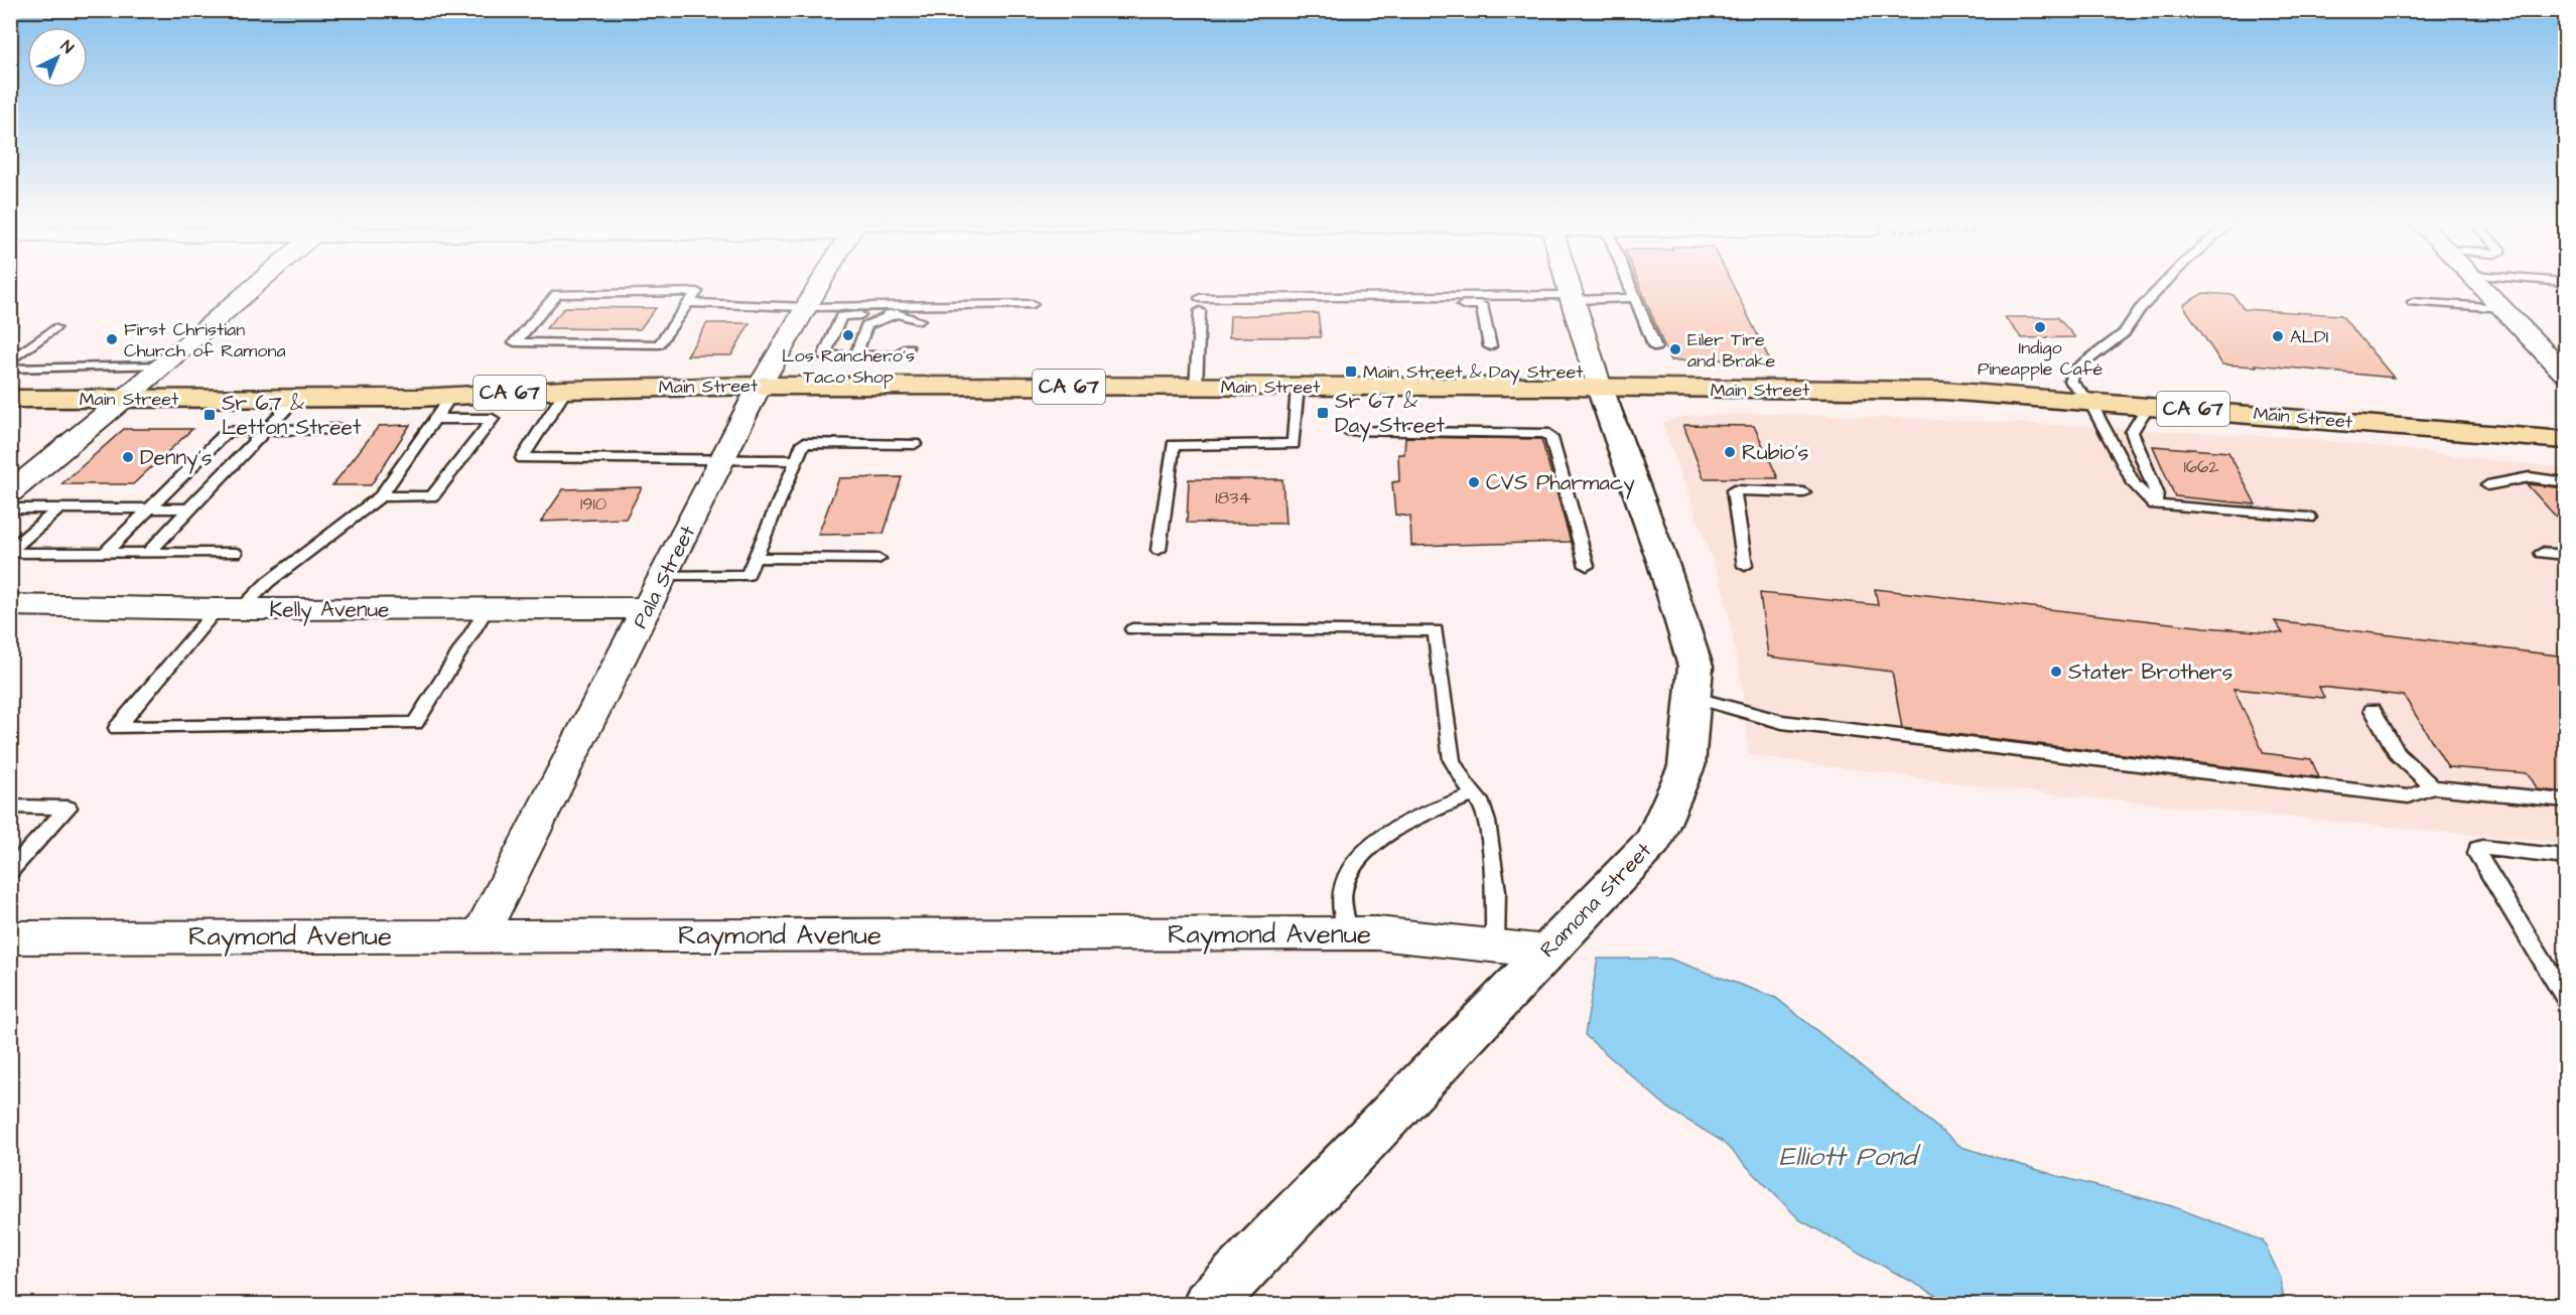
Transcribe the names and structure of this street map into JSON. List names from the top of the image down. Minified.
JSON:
{"streets":{"main road":["Main Street","CA 67","Ramona Street"],"street":["Pala Street","Kelly Avenue","Raymond Avenue"]},"crossings":[["Main Street","Pala Street"],["Main Street","Ramona Street"],["Pala Street","Kelly Avenue"],["Pala Street","Raymond Avenue"],["Ramona Street","Raymond Avenue"]],"water":["Elliott Pond"],"places":{"other":["Indigo Pineapple Café","Los Ranchero's Taco Shop","ALDI","First Christian Church of Ramona","Eiler Tire and Brake","Rubio's","Denny's","CVS Pharmacy","Stater Brothers"],"transit":["Main Street & Day Street","Sr 67 & Day Street","Sr 67 & Letton Street"]},"house_numbers":["1662","1834","1910"],"north":"top right"}
